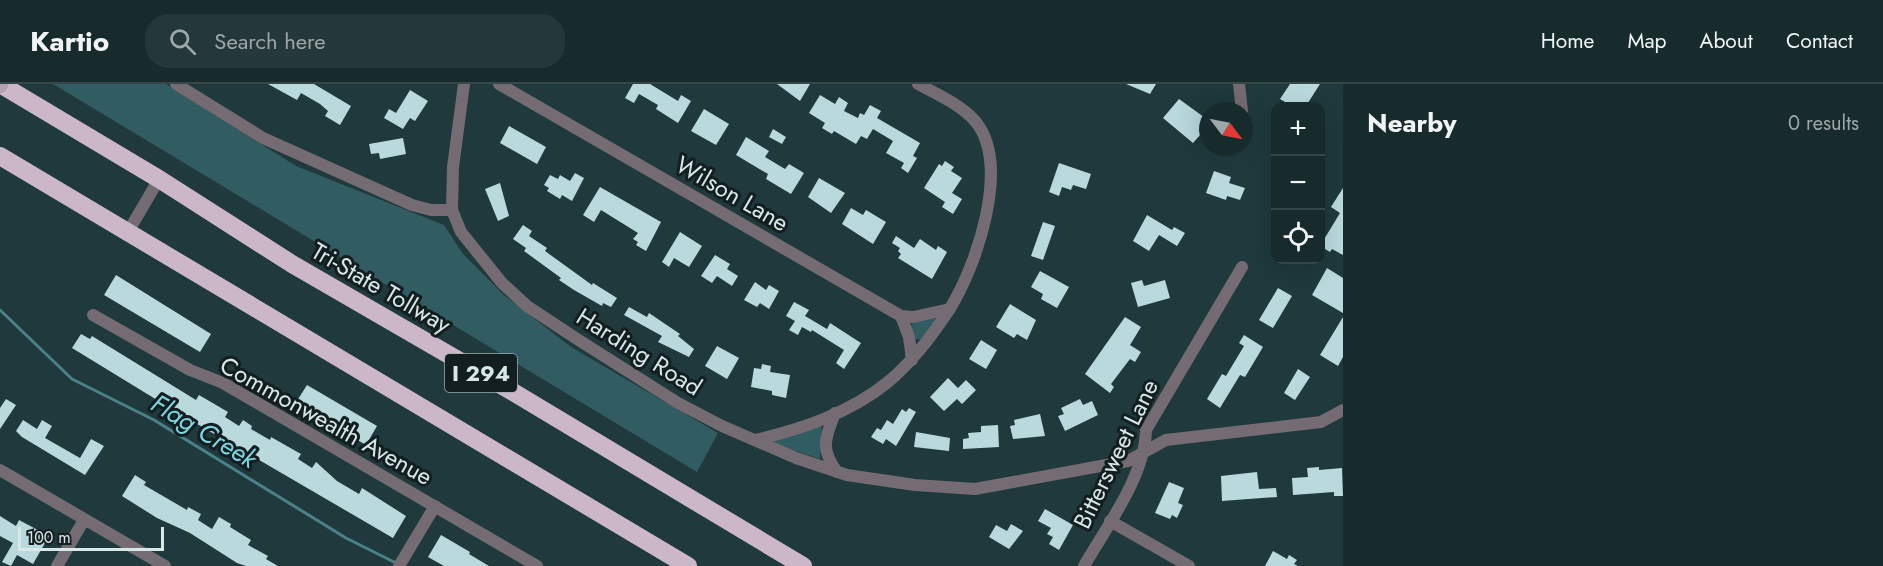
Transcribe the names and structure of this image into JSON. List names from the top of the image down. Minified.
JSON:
{"streets":{"highway":["Tri-State Tollway","I 294"],"street":["Wilson Lane","Harding Road","Commonwealth Avenue","Bittersweet Lane"]},"crossings":[["Harding Road","Bittersweet Lane"]],"water":["Flag Creek"],"scale_bar":"100 m","north":"bottom right","page":{"header":"Kartio","search":"Search here","nav":["Home","Map","About","Contact"],"heading":["Nearby","0 results"],"map_buttons":["+","−"],"scale":"100 m"}}
